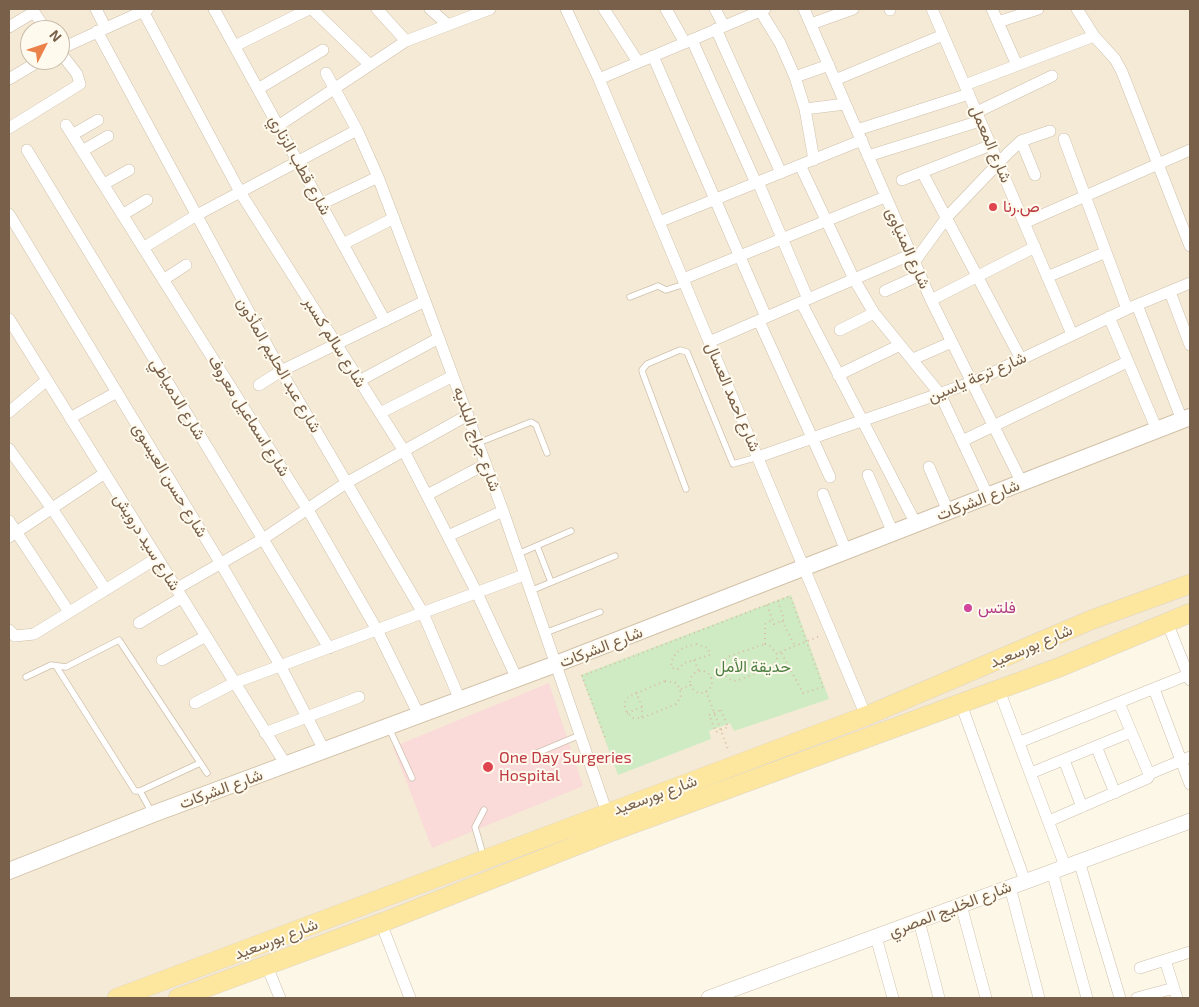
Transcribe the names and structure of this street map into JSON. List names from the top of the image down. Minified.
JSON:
{"streets":{"main road":["شارع الشركات","شارع بورسعيد"],"street":["شارع المعمل","شارع قطب الزناري","شارع المنياوى","شارع سالم كسبر","شارع عبد الحليم المأذون","شارع ترعة ياسين","شارع احمد العسال","شارع الدمياطي","شارع اسماعيل معروف","شارع جراج البلديه","شارع حسن العيسوى","شارع سيد درويش","شارع الخليج المصري"]},"crossings":[["شارع المعمل","شارع ترعة ياسين"],["شارع المنياوى","شارع ترعة ياسين"],["شارع المنياوى","شارع الشركات"],["شارع سالم كسبر","شارع الشركات"],["شارع عبد الحليم المأذون","شارع الشركات"],["شارع ترعة ياسين","شارع احمد العسال"],["شارع احمد العسال","شارع الشركات"],["شارع احمد العسال","شارع بورسعيد"],["شارع اسماعيل معروف","شارع الشركات"],["شارع جراج البلديه","شارع الشركات"],["شارع جراج البلديه","شارع بورسعيد"],["شارع حسن العيسوى","شارع الشركات"],["شارع الشركات","شارع سيد درويش"]],"parks":["حديقة الأمل"],"places":["ص.رنا","فلتس","One Day Surgeries Hospital"],"north":"top right"}
